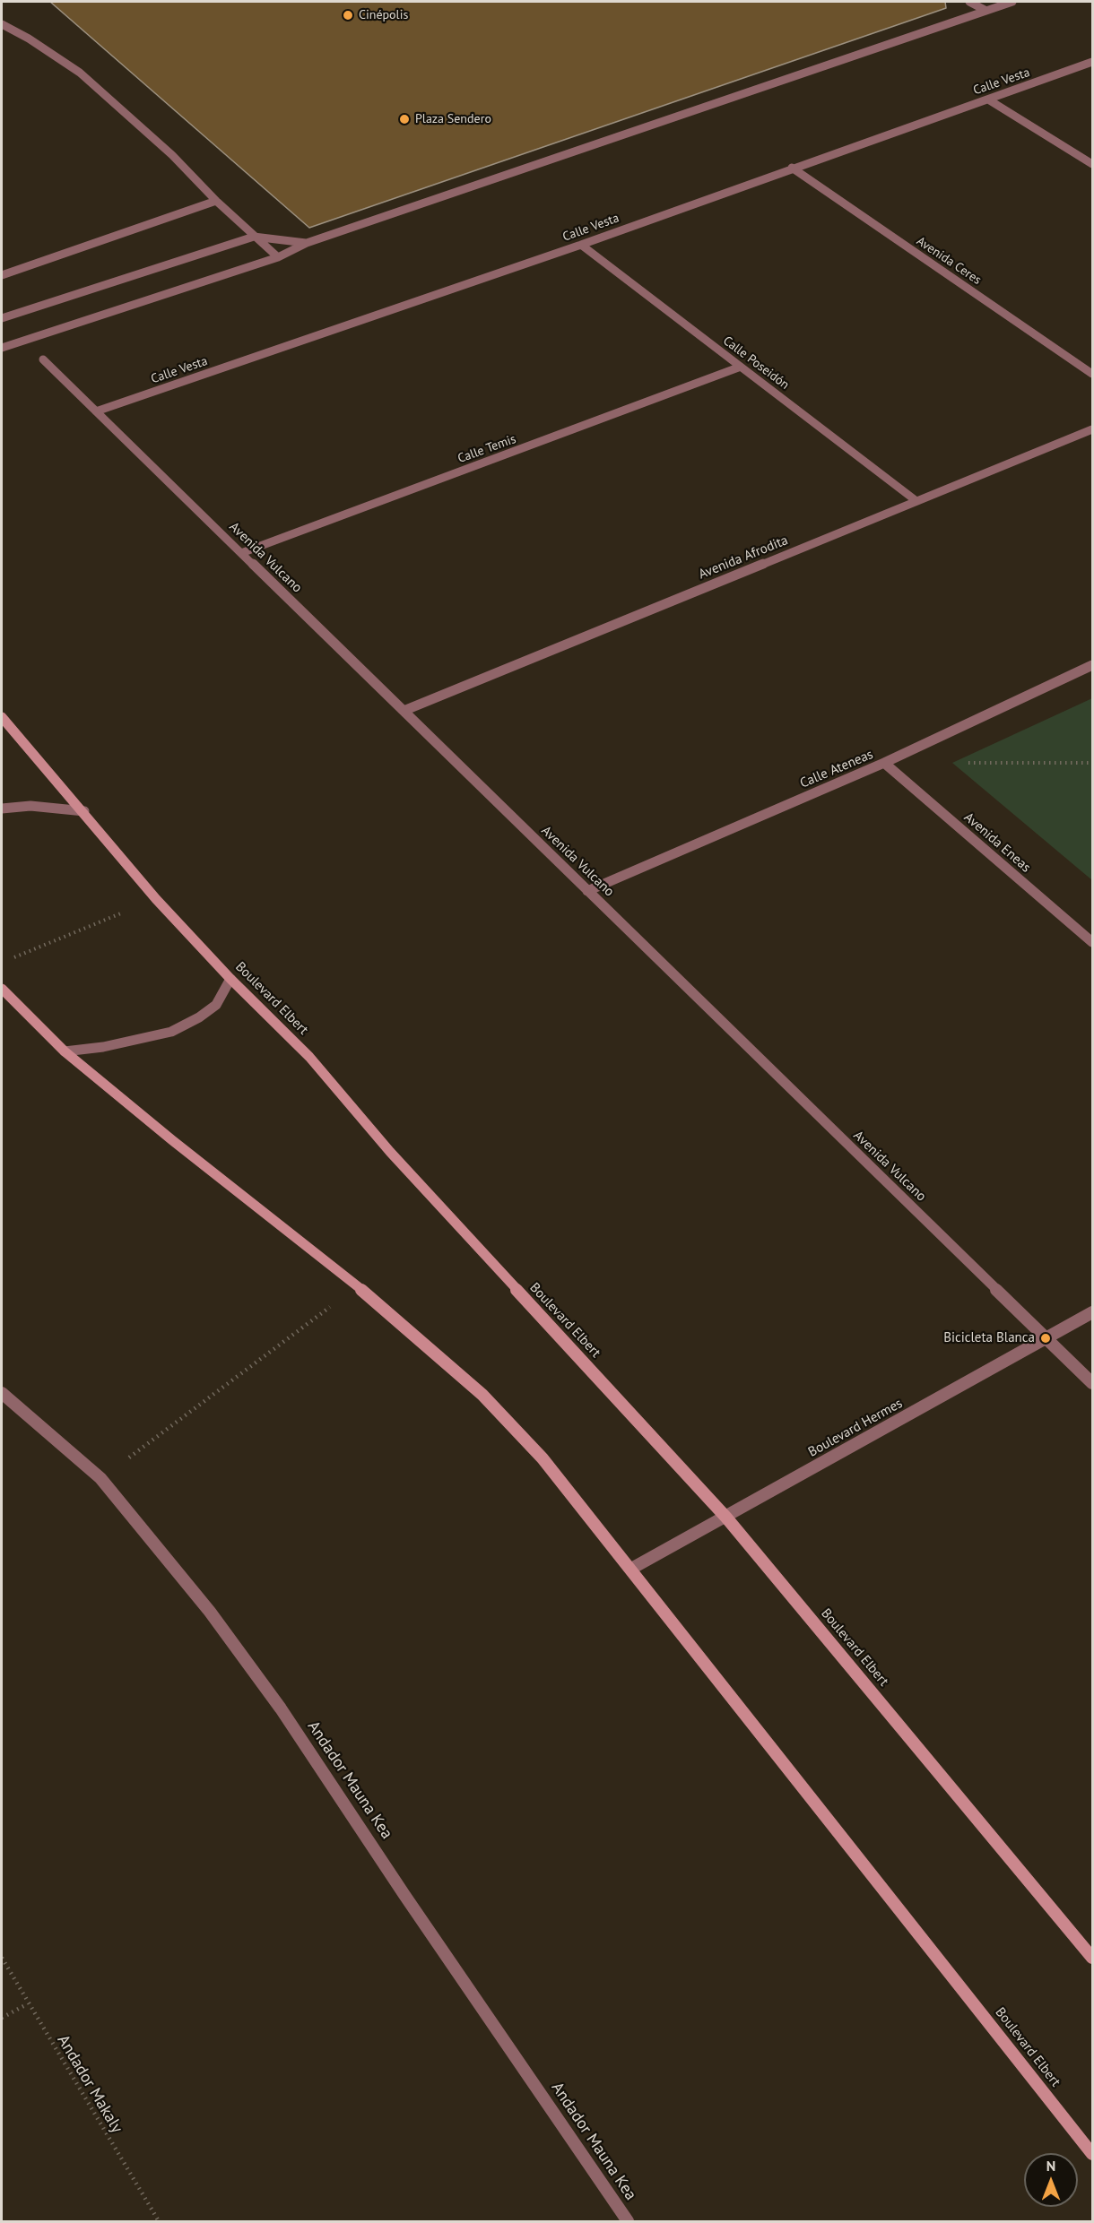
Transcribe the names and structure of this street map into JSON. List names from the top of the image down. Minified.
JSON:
{"streets":{"street":["Calle Vesta","Avenida Ceres","Calle Poseidón","Calle Temis","Avenida Vulcano","Avenida Afrodita","Calle Ateneas","Avenida Eneas","Boulevard Elbert","Boulevard Hermes","Andador Mauna Kea"],"path":["Andador Makaly"]},"crossings":[["Calle Vesta","Avenida Ceres"],["Calle Vesta","Calle Poseidón"],["Calle Vesta","Avenida Vulcano"],["Calle Poseidón","Calle Temis"],["Calle Poseidón","Avenida Afrodita"],["Calle Temis","Avenida Vulcano"],["Avenida Vulcano","Avenida Afrodita"],["Avenida Vulcano","Calle Ateneas"],["Avenida Vulcano","Boulevard Hermes"],["Calle Ateneas","Avenida Eneas"],["Boulevard Elbert","Boulevard Hermes"]],"places":["Cinépolis","Plaza Sendero","Bicicleta Blanca"],"north":"top"}
